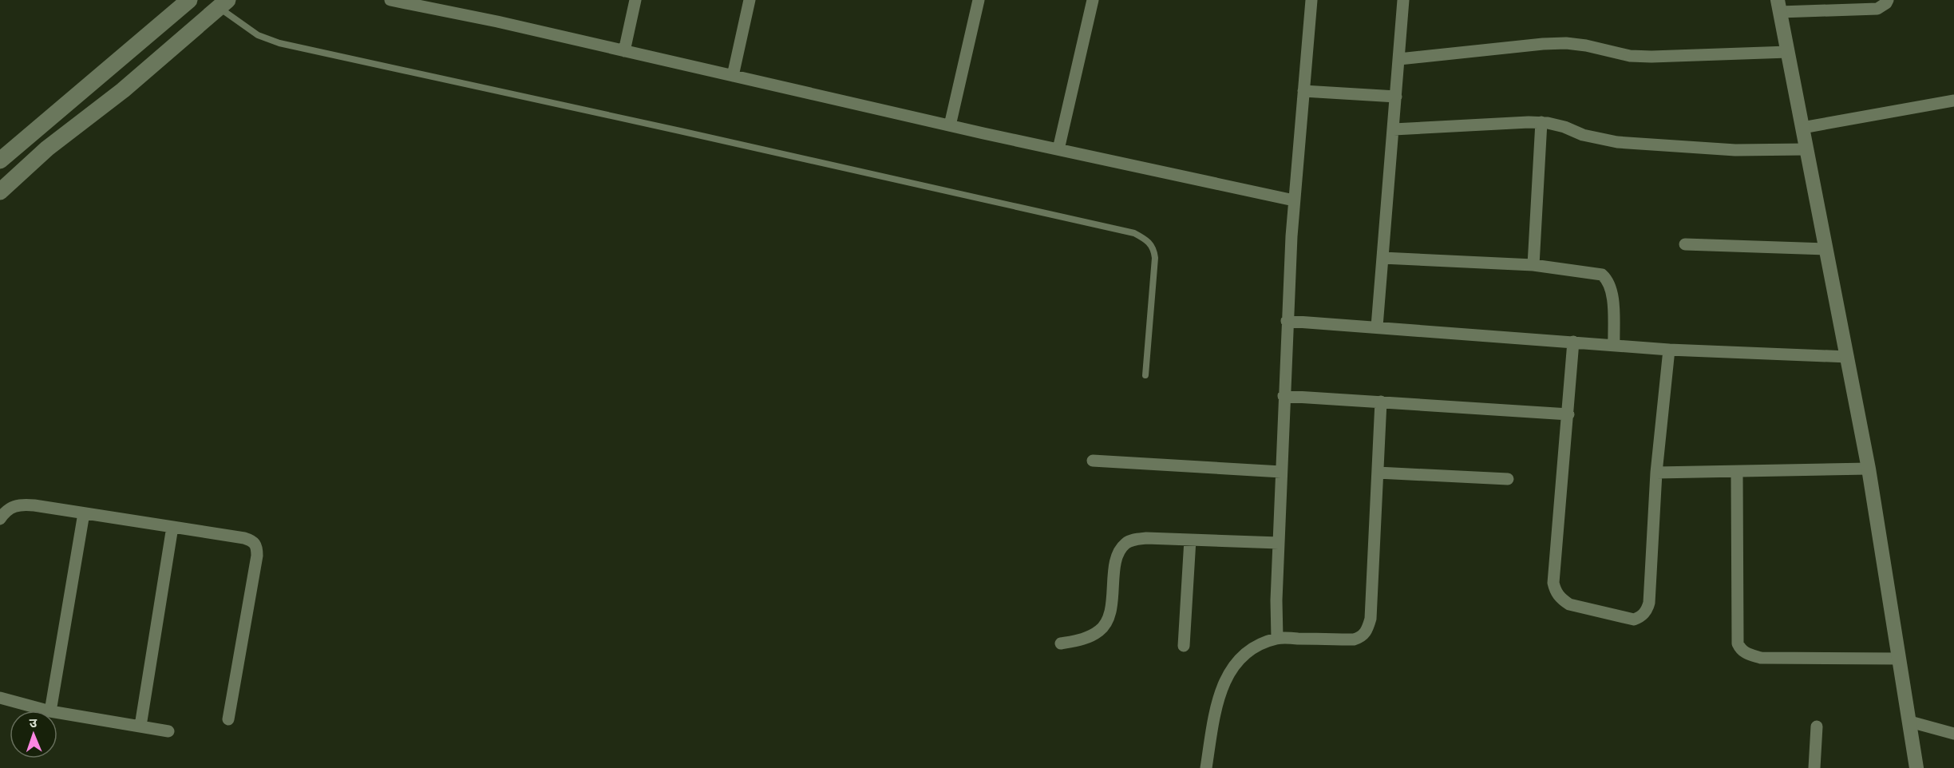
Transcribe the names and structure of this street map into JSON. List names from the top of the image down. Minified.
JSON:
{"north":"top"}
